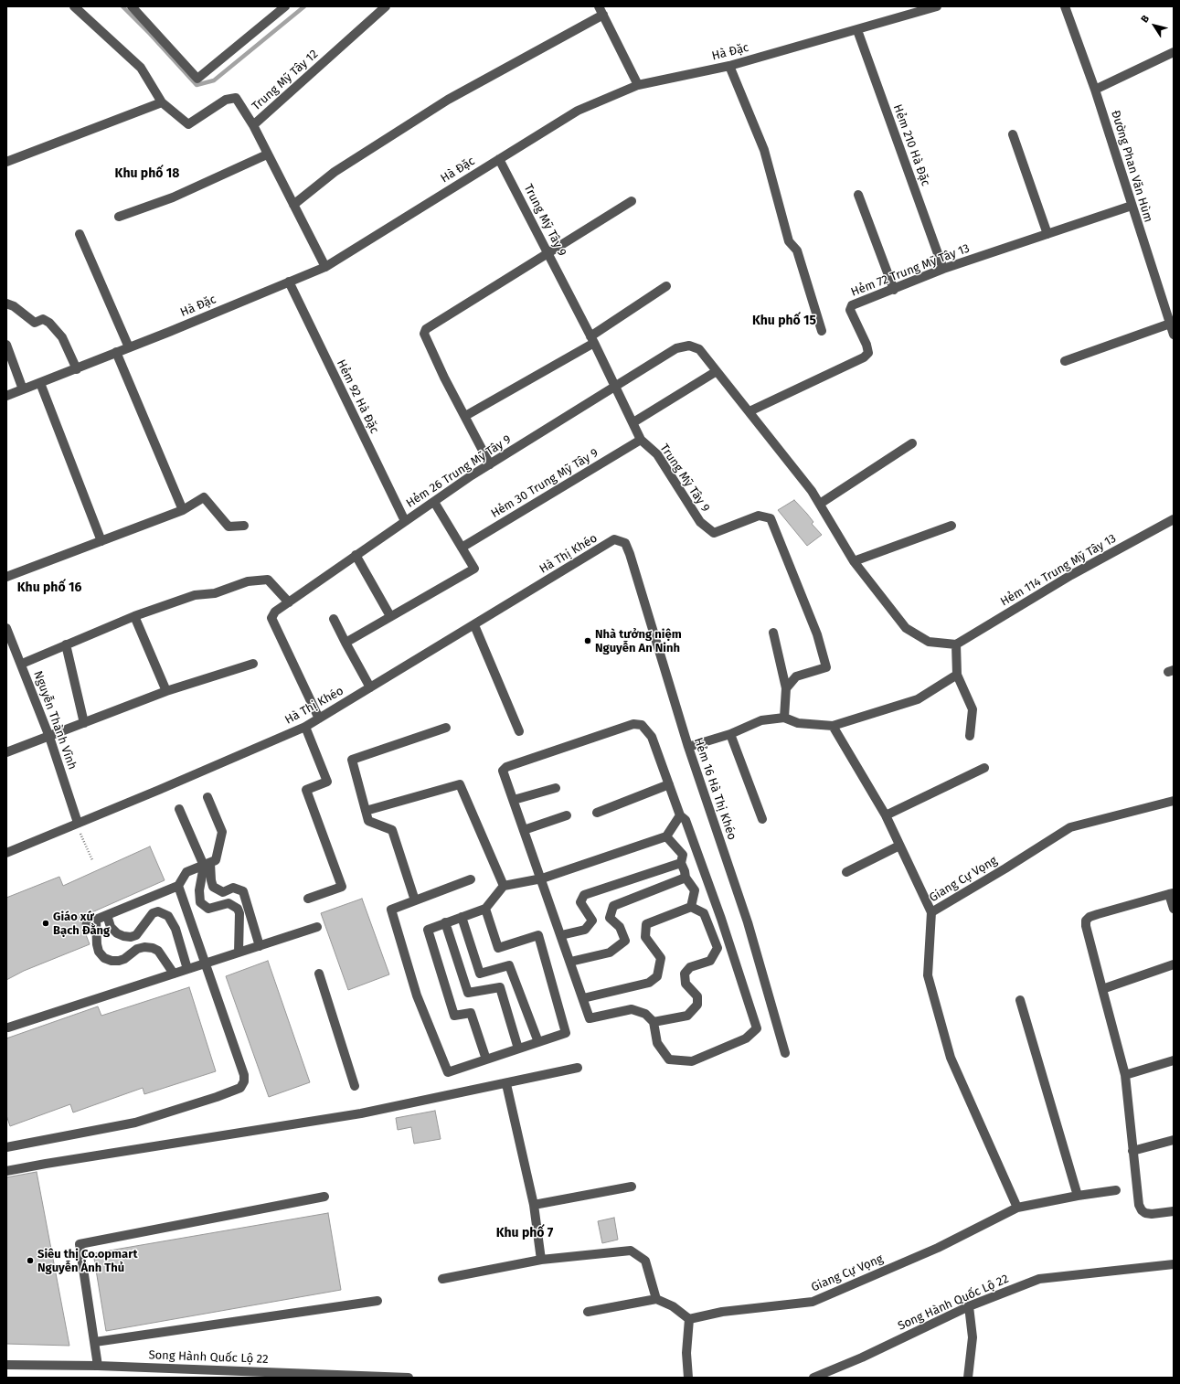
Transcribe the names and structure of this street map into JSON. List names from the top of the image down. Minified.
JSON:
{"streets":{"street":["Hà Đặc","Trung Mỹ Tây 12","Hẻm 210 Hà Đặc","Đường Phan Văn Hùm","Trung Mỹ Tây 9","Hẻm 72 Trung Mỹ Tây 13","Hẻm 92 Hà Đặc","Hẻm 26 Trung Mỹ Tây 9","Hẻm 30 Trung Mỹ Tây 9","Hà Thị Khéo","Hẻm 114 Trung Mỹ Tây 13","Nguyễn Thành Vĩnh","Hẻm 16 Hà Thị Khéo","Giang Cự Vọng","Song Hành Quốc Lộ 22"]},"crossings":[["Hà Đặc","Trung Mỹ Tây 12"],["Hà Đặc","Hẻm 210 Hà Đặc"],["Hà Đặc","Trung Mỹ Tây 9"],["Hà Đặc","Hẻm 92 Hà Đặc"],["Hẻm 210 Hà Đặc","Hẻm 72 Trung Mỹ Tây 13"],["Đường Phan Văn Hùm","Hẻm 72 Trung Mỹ Tây 13"],["Trung Mỹ Tây 9","Hẻm 26 Trung Mỹ Tây 9"],["Trung Mỹ Tây 9","Hẻm 30 Trung Mỹ Tây 9"],["Hẻm 72 Trung Mỹ Tây 13","Hẻm 26 Trung Mỹ Tây 9"],["Hẻm 92 Hà Đặc","Hẻm 26 Trung Mỹ Tây 9"],["Hẻm 26 Trung Mỹ Tây 9","Hà Thị Khéo"],["Hẻm 26 Trung Mỹ Tây 9","Hẻm 114 Trung Mỹ Tây 13"],["Hà Thị Khéo","Nguyễn Thành Vĩnh"],["Hà Thị Khéo","Hẻm 16 Hà Thị Khéo"]],"districts":["Khu phố 18","Khu phố 15","Khu phố 16","Khu phố 7"],"places":["Nhà tưởng niệm Nguyễn An Ninh","Giáo xứ Bạch Đằng","Siêu thị Co.opmart Nguyễn Ảnh Thủ"],"north":"top left"}
